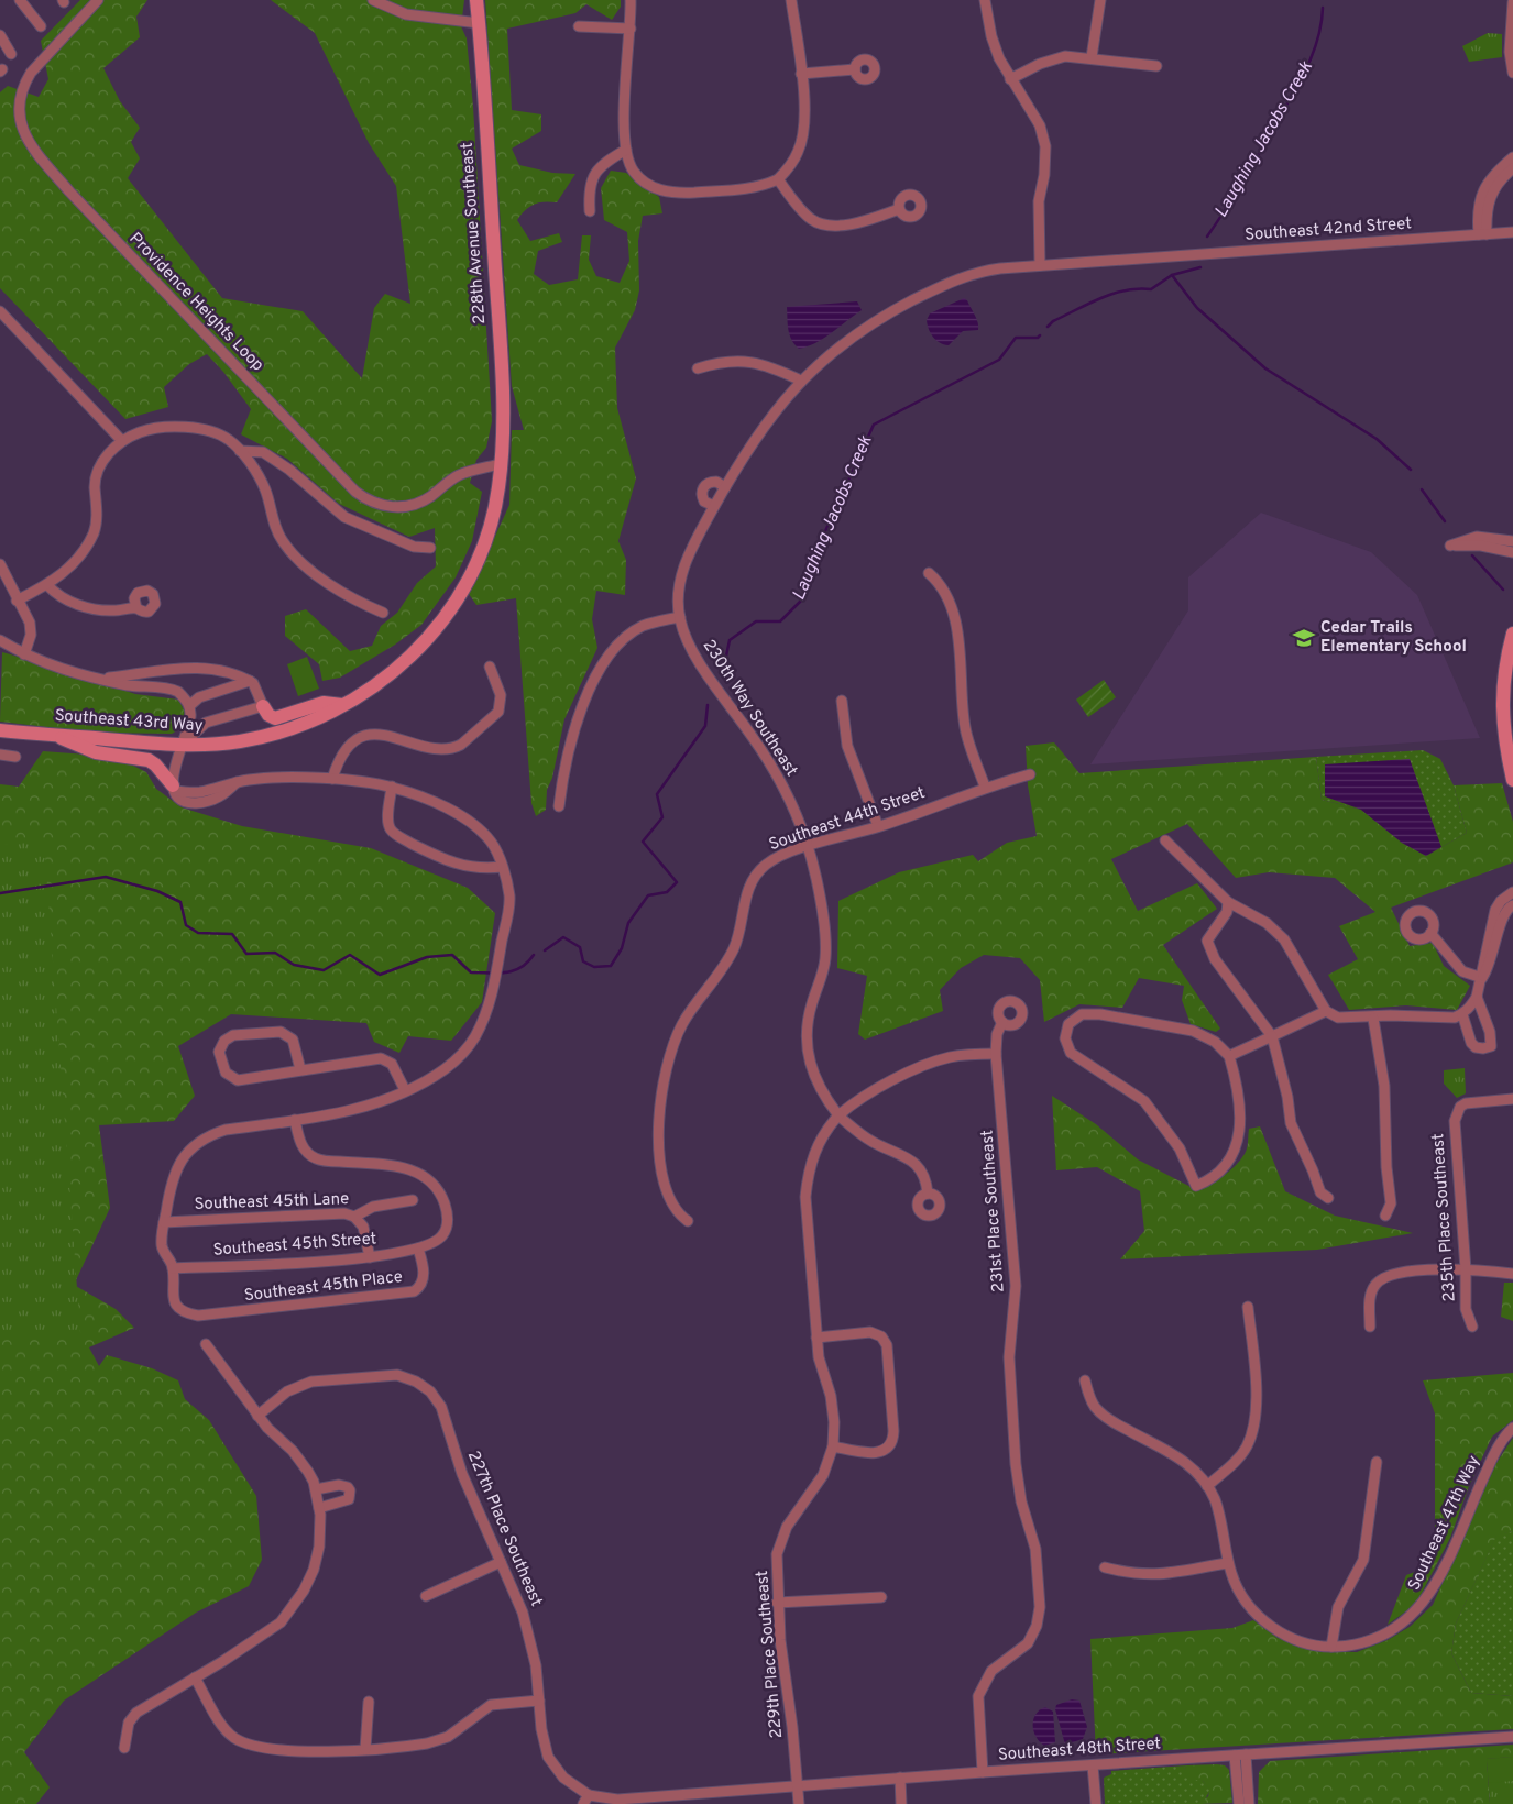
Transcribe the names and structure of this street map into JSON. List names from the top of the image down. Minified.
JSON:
{"streets":{"main road":["228th Avenue Southeast","Southeast 43rd Way"],"street":["Southeast 42nd Street","Providence Heights Loop","230th Way Southeast","Southeast 44th Street","Southeast 45th Lane","231st Place Southeast","235th Place Southeast","Southeast 45th Street","Southeast 45th Place","Southeast 47th Way","227th Place Southeast","229th Place Southeast","Southeast 48th Street"]},"crossings":[["Southeast 42nd Street","230th Way Southeast"],["228th Avenue Southeast","Providence Heights Loop"],["228th Avenue Southeast","Southeast 43rd Way"],["Providence Heights Loop","Southeast 43rd Way"],["230th Way Southeast","Southeast 44th Street"],["230th Way Southeast","229th Place Southeast"],["231st Place Southeast","Southeast 48th Street"],["Southeast 45th Street","Southeast 45th Place"],["227th Place Southeast","Southeast 48th Street"],["229th Place Southeast","Southeast 48th Street"]],"water":["Laughing Jacobs Creek"],"places":{"school or university":["Cedar Trails Elementary School"]}}
